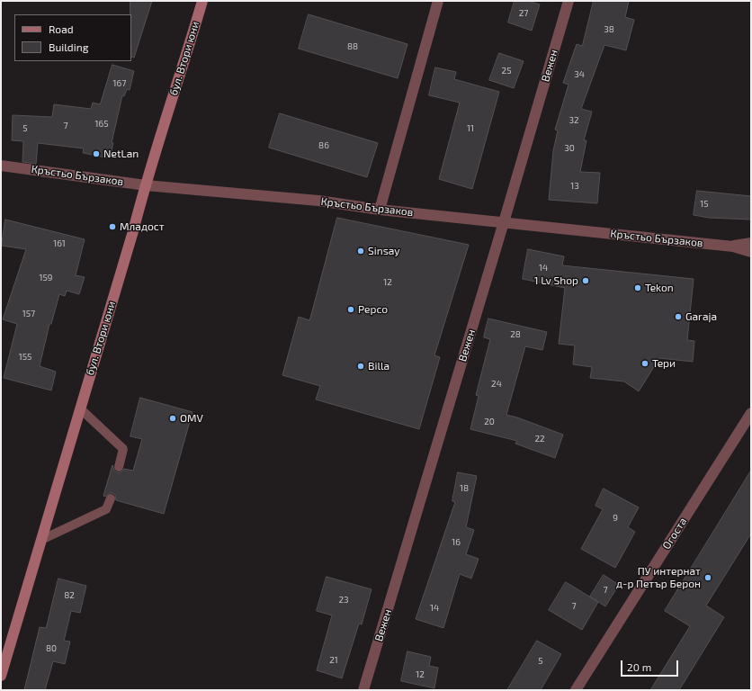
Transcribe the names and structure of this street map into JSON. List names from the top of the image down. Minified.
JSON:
{"streets":{"street":["бул. Втори юни","Вежен","Кръстьо Бързаков","Огоста"]},"crossings":[["бул. Втори юни","Кръстьо Бързаков"],["Вежен","Кръстьо Бързаков"]],"places":["NetLan","Младост","Sinsay","1 Lv Shop","Tekon","Pepco","Garaja","Тери","Billa","OMV","ПУ интернат д-р Петър Берон"],"house_numbers":["27","38","88","25","34","167","32","165","7","5","11","86","30","13","15","161","14","159","12","157","28","155","24","20","22","18","9","16","7","82","23","7","14","80","21","5","12"],"legend":["Road","Building"],"scale_bar":"20 m"}
